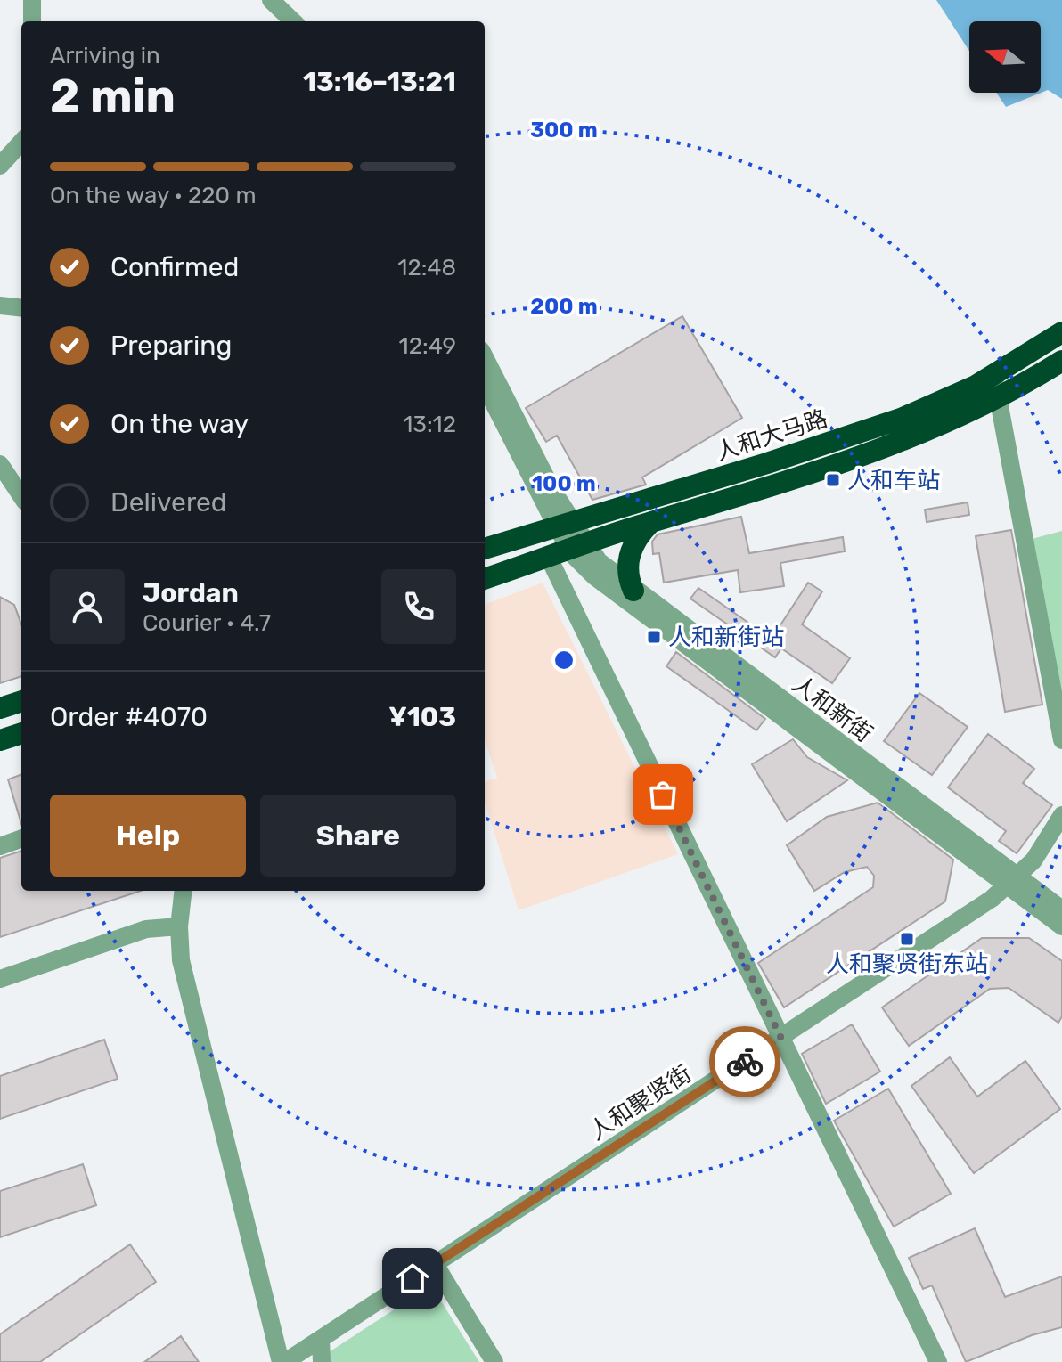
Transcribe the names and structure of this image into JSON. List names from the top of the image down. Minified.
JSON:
{"streets":{"highway":["人和大马路"],"street":["人和新街","人和聚贤街"]},"crossings":[["人和大马路","人和新街"],["人和新街","人和聚贤街"]],"places":{"transit":["人和车站","人和新街站","人和聚贤街东站"]},"north":"left","page":{"heading":["2 min","Arriving in","13:16–13:21"],"panel":["Jordan","Courier · 4.7","Order #4070","¥103"],"bar":"On the way · 220 m","list":[["Confirmed","12:48"],["Preparing","12:49"],["On the way","13:12"],"Delivered"],"buttons":["Help","Share"]},"rings":["300 m","200 m","100 m"]}
